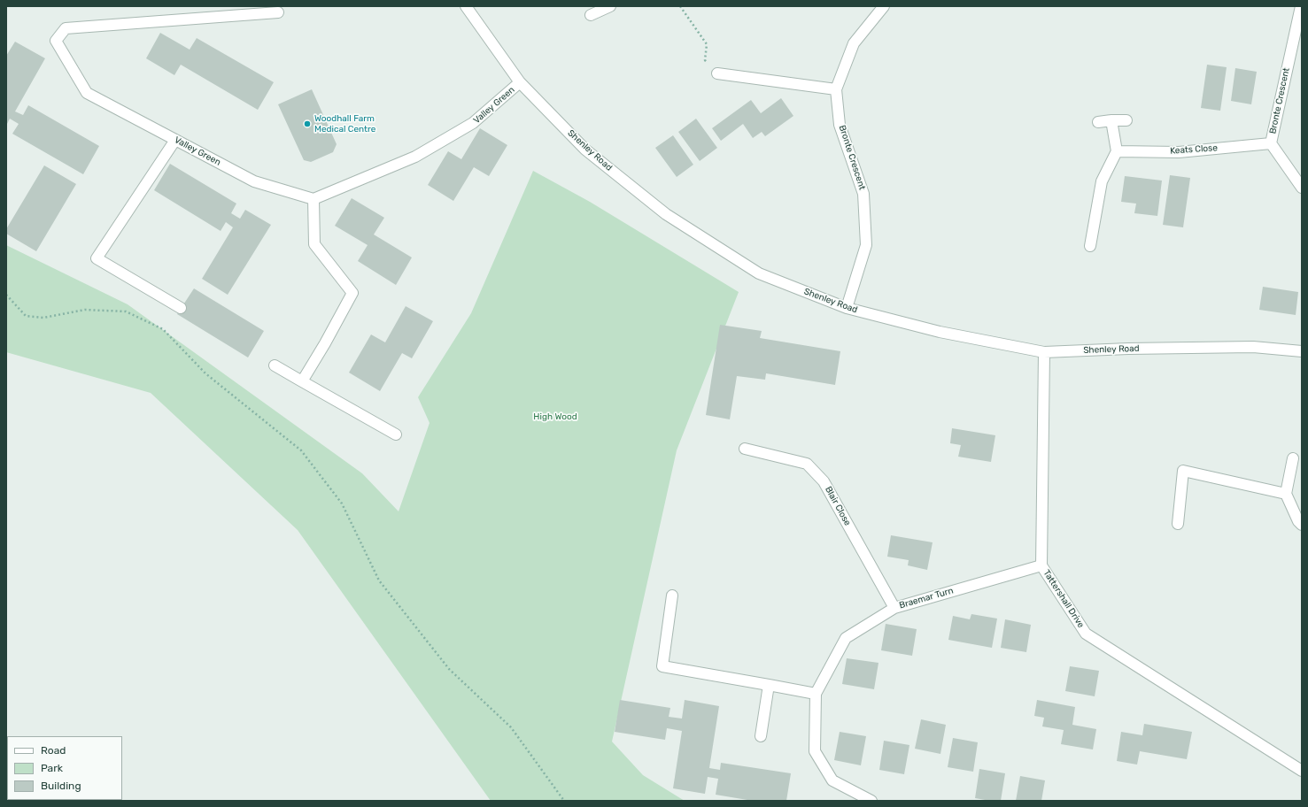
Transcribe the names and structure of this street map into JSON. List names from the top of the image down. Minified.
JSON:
{"streets":{"street":["Bronte Crescent","Valley Green","Keats Close","Shenley Road","Blair Close","Braemar Turn","Tattershall Drive"]},"crossings":[["Bronte Crescent","Keats Close"],["Bronte Crescent","Shenley Road"],["Valley Green","Shenley Road"],["Shenley Road","Tattershall Drive"],["Blair Close","Braemar Turn"],["Braemar Turn","Tattershall Drive"]],"parks":["High Wood"],"places":["Woodhall Farm Medical Centre"],"legend":["Road","Park","Building"]}
